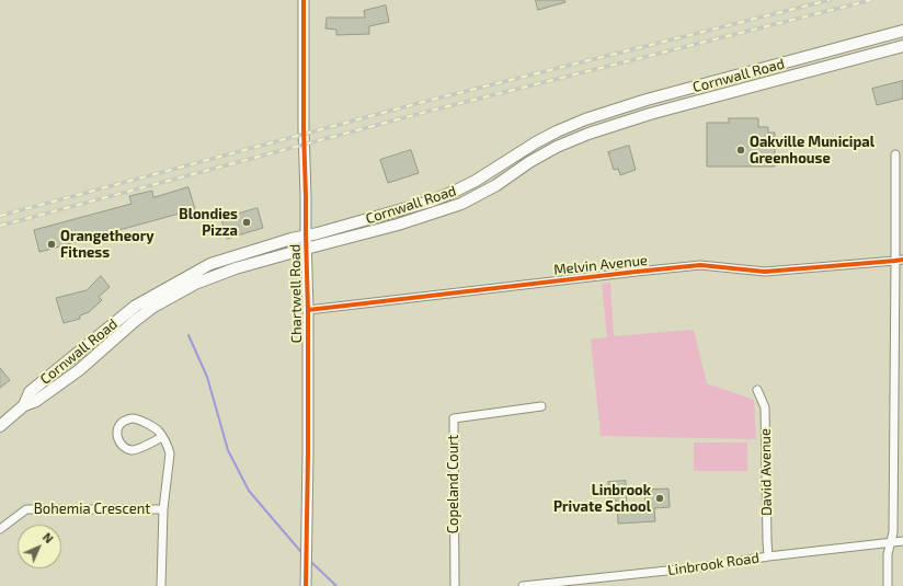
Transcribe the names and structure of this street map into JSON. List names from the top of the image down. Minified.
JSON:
{"streets":{"main road":["Cornwall Road"],"street":["Melvin Avenue","Chartwell Road","David Avenue","Copeland Court","Bohemia Crescent","Linbrook Road"]},"crossings":[["Cornwall Road","Chartwell Road"],["Melvin Avenue","Chartwell Road"],["David Avenue","Linbrook Road"]],"places":["Oakville Municipal Greenhouse","Blondies Pizza","Orangetheory Fitness","Linbrook Private School"],"north":"top right"}
